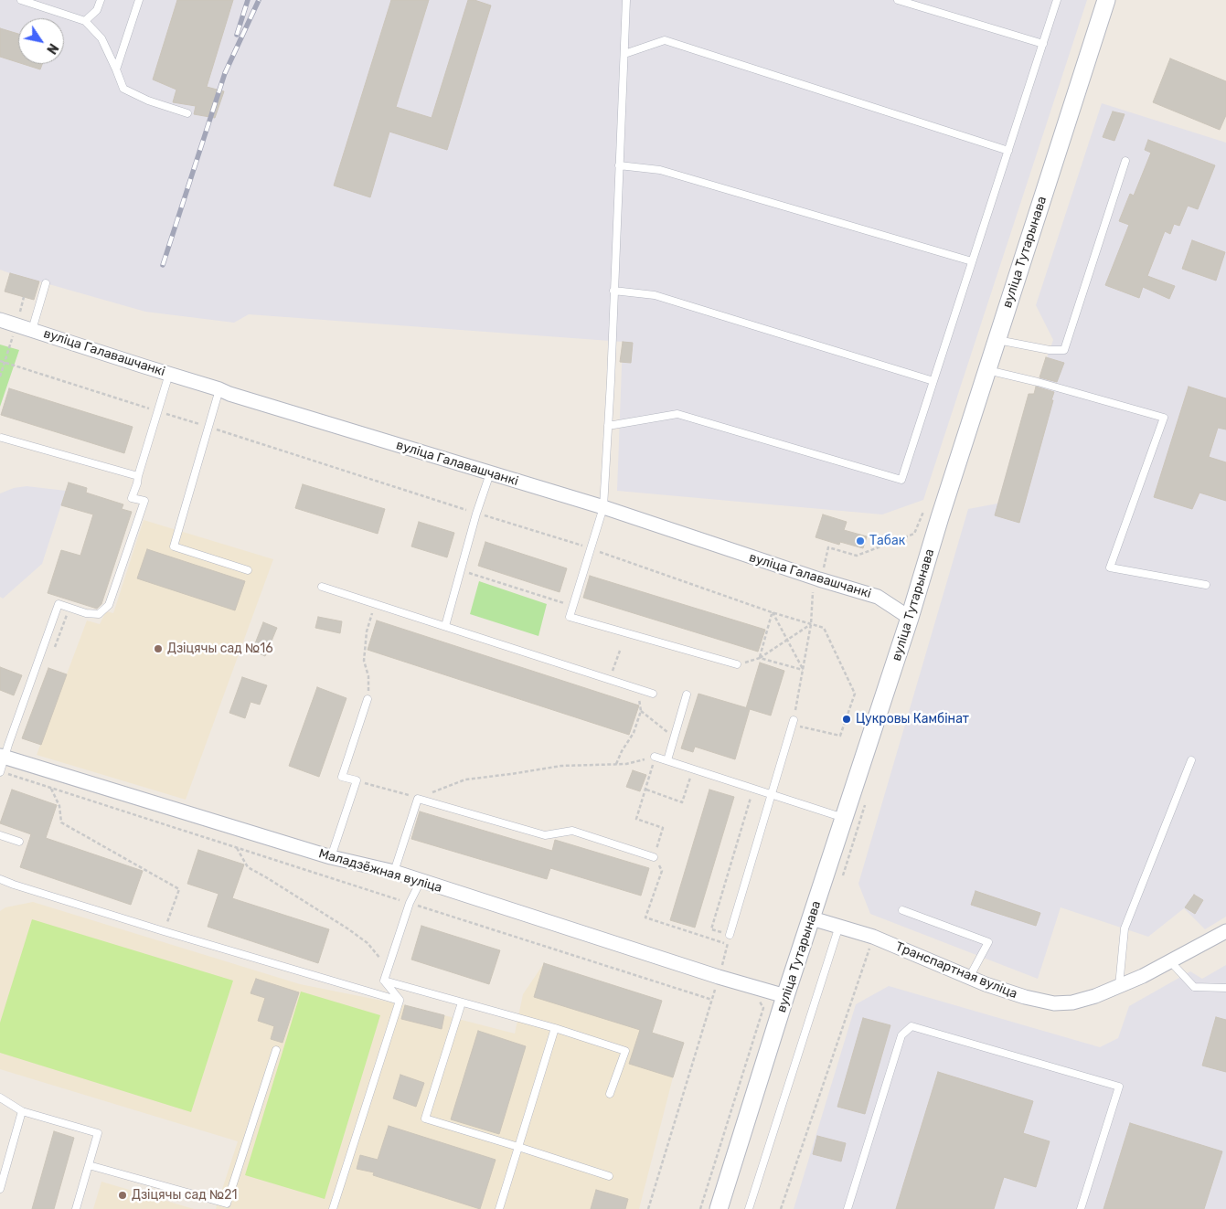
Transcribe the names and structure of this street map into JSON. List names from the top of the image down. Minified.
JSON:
{"streets":{"street":["вуліца Тутарынава","вуліца Галавашчанкі","Маладзёжная вуліца","Транспартная вуліца"]},"crossings":[["вуліца Тутарынава","вуліца Галавашчанкі"],["вуліца Тутарынава","Маладзёжная вуліца"],["вуліца Тутарынава","Транспартная вуліца"]],"places":["Табак","Дзіцячы сад №16","Цукровы Камбінат","Дзіцячы сад №21"],"north":"bottom right"}
